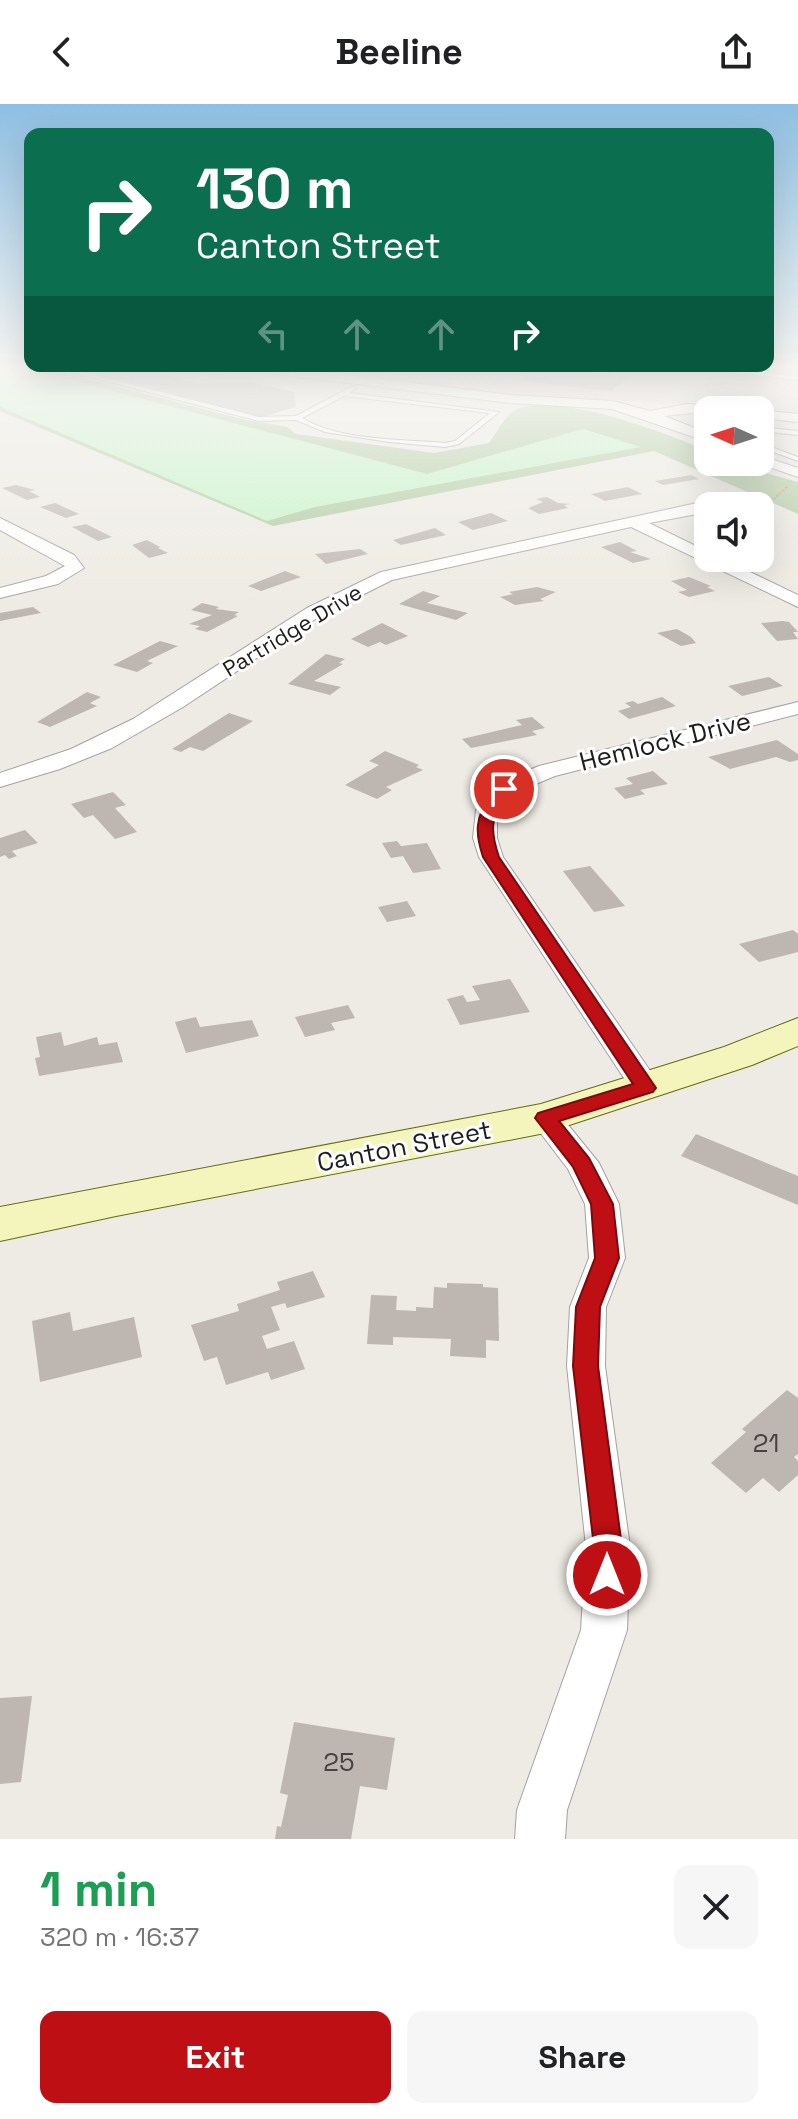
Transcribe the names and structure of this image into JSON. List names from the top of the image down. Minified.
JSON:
{"streets":{"main road":["Canton Street"],"street":["Partridge Drive","Hemlock Drive"]},"crossings":[["Hemlock Drive","Canton Street"]],"house_numbers":["21","25"],"north":"left","page":{"header":"Beeline","turn":["130 m","Canton Street"],"heading":["1 min","320 m · 16:37"],"buttons":["Exit","Share"]}}
